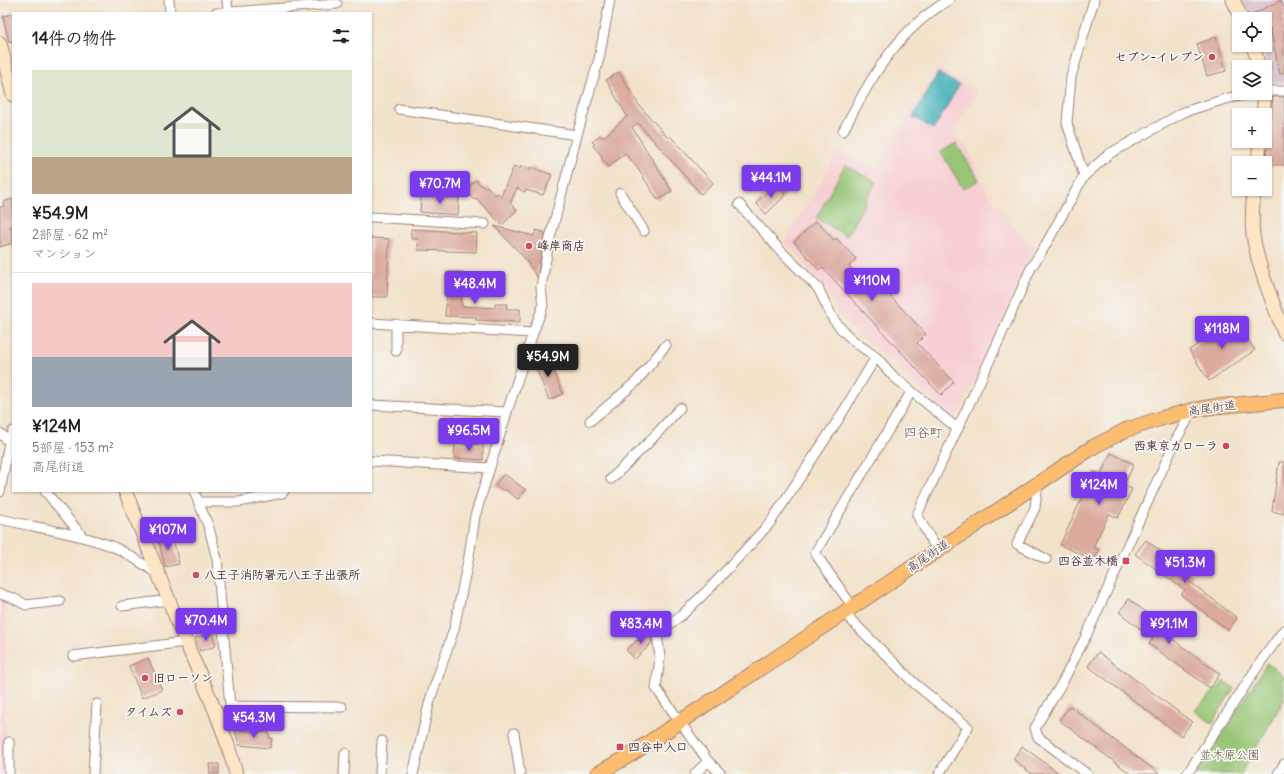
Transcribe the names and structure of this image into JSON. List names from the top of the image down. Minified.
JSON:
{"streets":{"main road":["高尾街道"]},"districts":["四谷町"],"parks":["並木原公園"],"places":{"other":["セブン-イレブン","峰岸商店","西東京カローラ","八王子消防署元八王子出張所","旧ローソン","タイムズ"],"transit":["四谷並木橋","四谷中入口"]},"page":{"map_buttons":["+","−"],"heading":"14件の物件","list":[{"name":"¥54.9M","note":"2部屋 · 62 m² · マンション"},{"name":"¥124M","note":"5部屋 · 153 m² · 高尾街道"}],"price":["¥44.1M","¥70.7M","¥110M","¥48.4M","¥118M","¥54.9M","¥96.5M","¥124M","¥107M","¥51.3M","¥70.4M","¥83.4M","¥91.1M","¥54.3M"]}}
